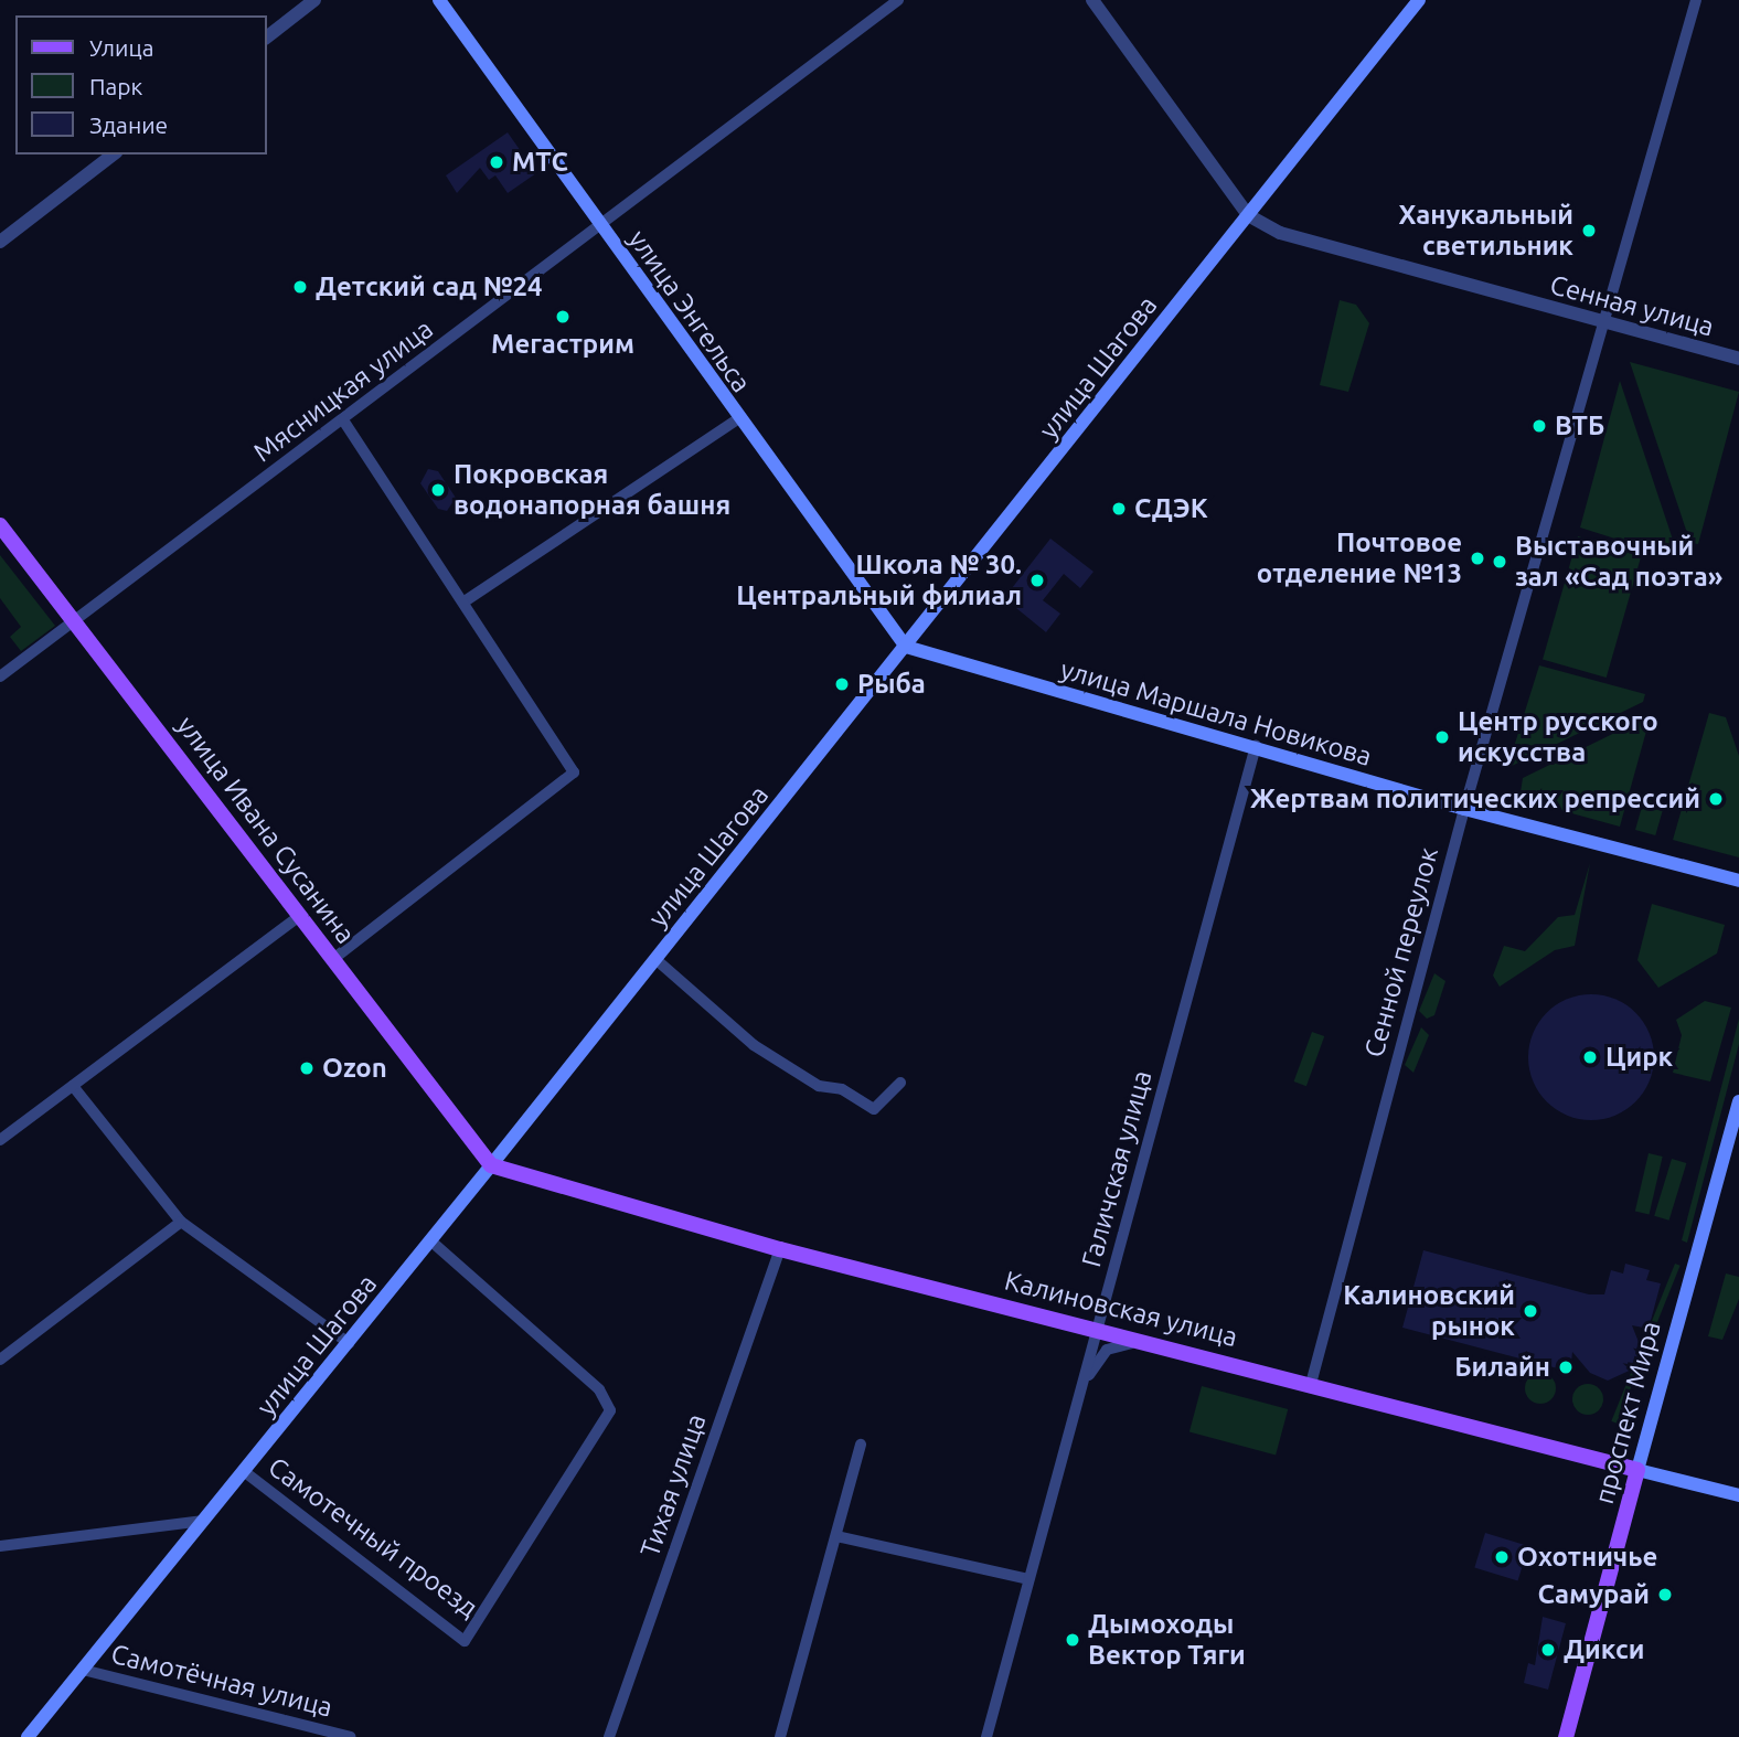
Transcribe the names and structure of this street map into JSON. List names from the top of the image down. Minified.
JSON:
{"streets":{"main road":["улица Энгельса","улица Шагова","улица Маршала Новикова","улица Ивана Сусанина","Калиновская улица","проспект Мира"],"street":["Сенная улица","Мясницкая улица","Сенной переулок","Галичская улица","Тихая улица","Самотечный проезд","Самотёчная улица"]},"crossings":[["Сенная улица","улица Шагова"],["Сенная улица","Сенной переулок"],["улица Энгельса","улица Шагова"],["улица Энгельса","Мясницкая улица"],["улица Энгельса","улица Маршала Новикова"],["улица Шагова","улица Маршала Новикова"],["улица Шагова","улица Ивана Сусанина"],["улица Шагова","Калиновская улица"],["улица Шагова","Самотечный проезд"],["улица Шагова","Самотёчная улица"],["Мясницкая улица","улица Ивана Сусанина"],["улица Маршала Новикова","Сенной переулок"],["улица Маршала Новикова","Галичская улица"],["улица Ивана Сусанина","Калиновская улица"],["Сенной переулок","Калиновская улица"],["Галичская улица","Калиновская улица"],["Калиновская улица","проспект Мира"],["Калиновская улица","Тихая улица"]],"places":["МТС","Ханукальный светильник","Детский сад №24","Мегастрим","ВТБ","Покровская водонапорная башня","СДЭК","Почтовое отделение №13","Выставочный зал «Сад поэта»","Школа № 30. Центральный филиал","Рыба","Центр русского искусства","Жертвам политических репрессий","Цирк","Ozon","Калиновский рынок","Билайн","Охотничье","Самурай","Дымоходы Вектор Тяги","Дикси"],"legend":["Улица","Парк","Здание"]}
